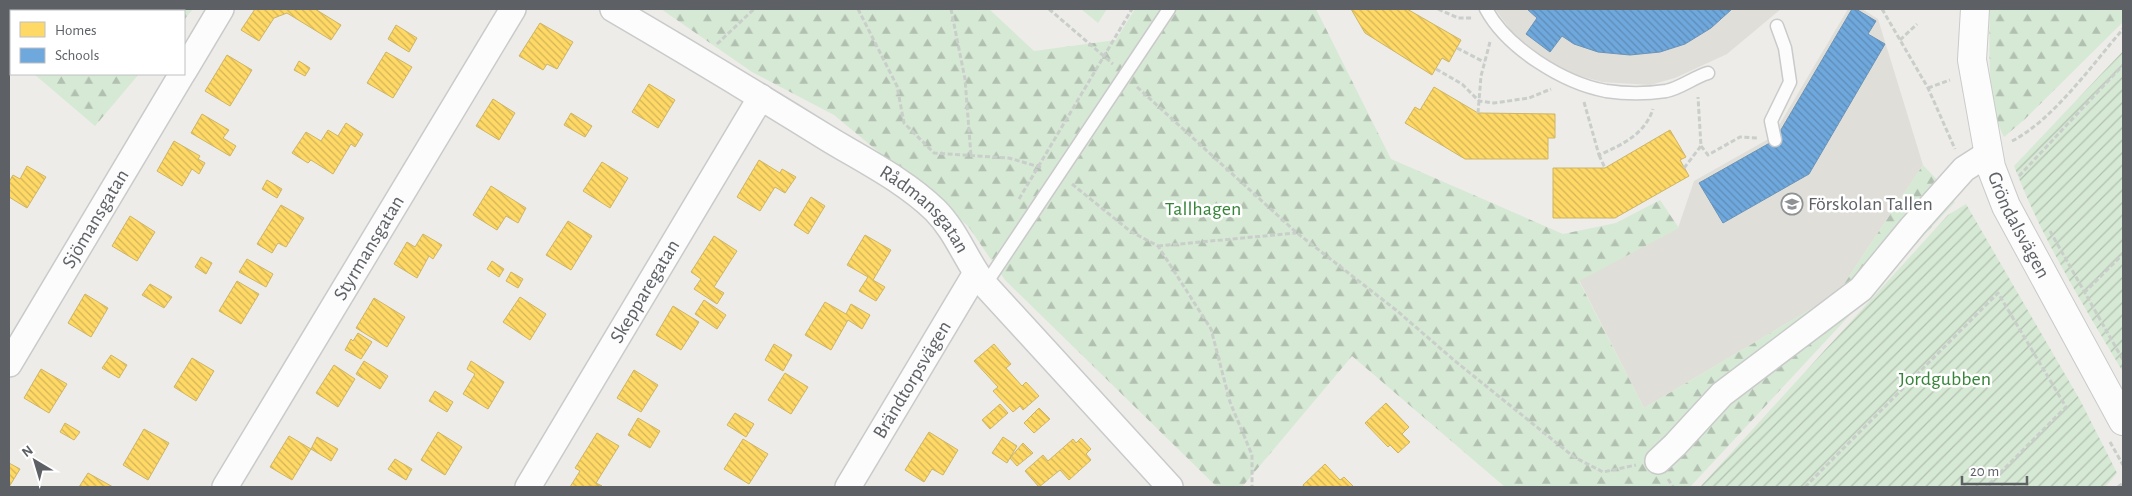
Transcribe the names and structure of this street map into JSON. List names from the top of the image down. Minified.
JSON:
{"streets":{"street":["Rådmansgatan","Sjömansgatan","Gröndalsvägen","Styrmansgatan","Skepparegatan","Brändtorpsvägen"]},"crossings":[["Rådmansgatan","Skepparegatan"],["Rådmansgatan","Brändtorpsvägen"]],"parks":["Tallhagen","Jordgubben"],"places":{"school or university":["Förskolan Tallen"]},"legend":["Homes","Schools"],"scale_bar":"20 m","north":"top left"}
